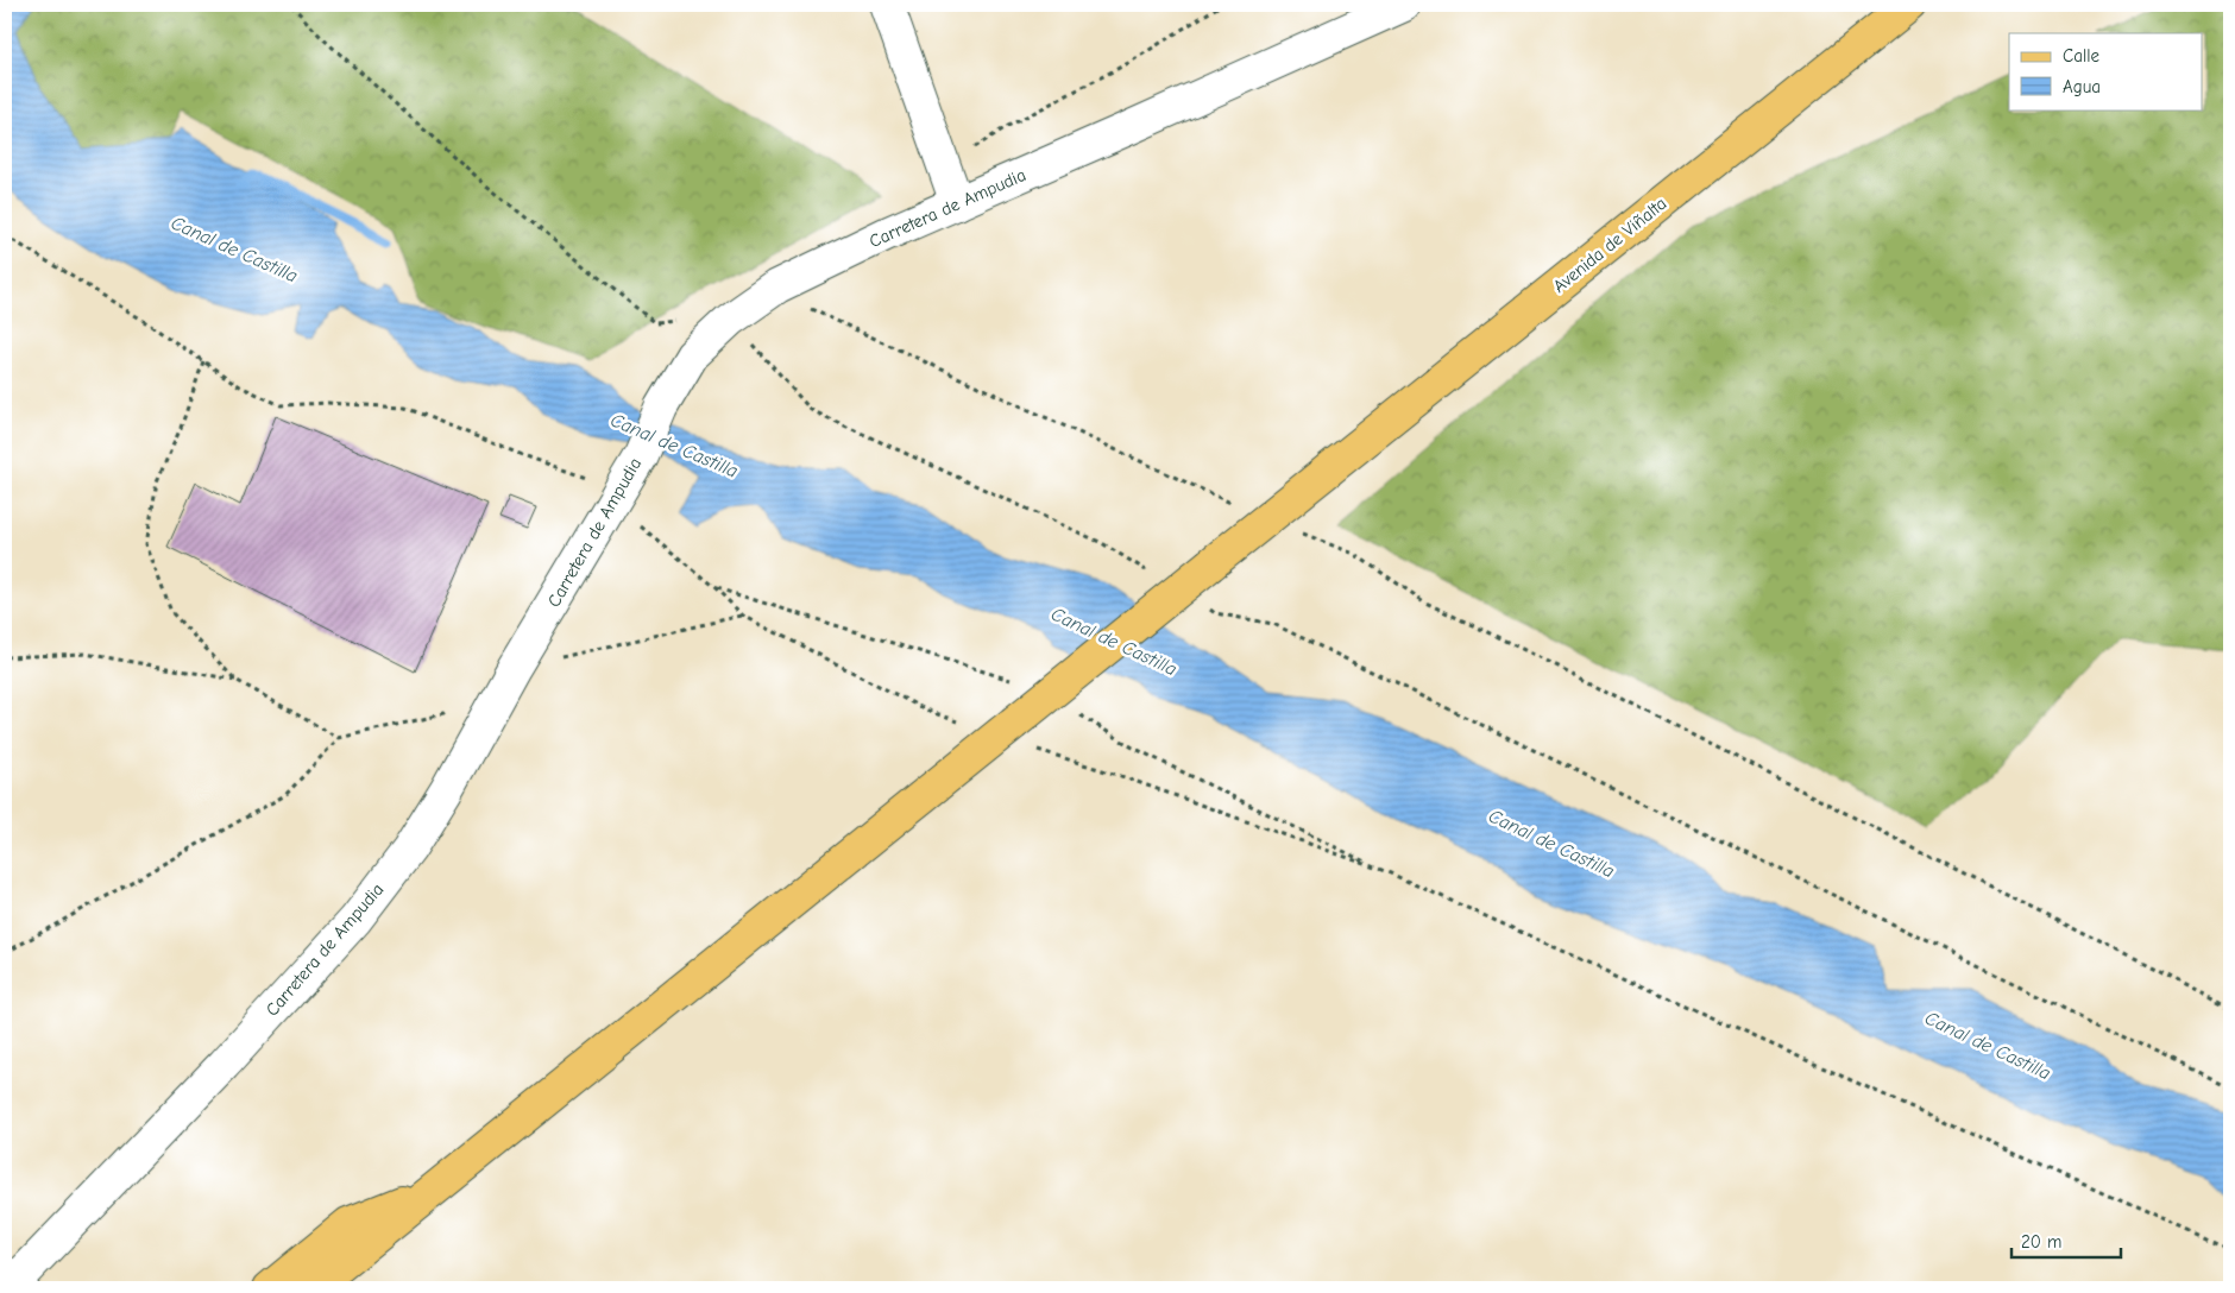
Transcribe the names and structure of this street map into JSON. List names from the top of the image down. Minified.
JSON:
{"streets":{"main road":["Avenida de Viñalta"],"street":["Carretera de Ampudia"]},"water":["Canal de Castilla"],"legend":["Calle","Agua"],"scale_bar":"20 m"}
